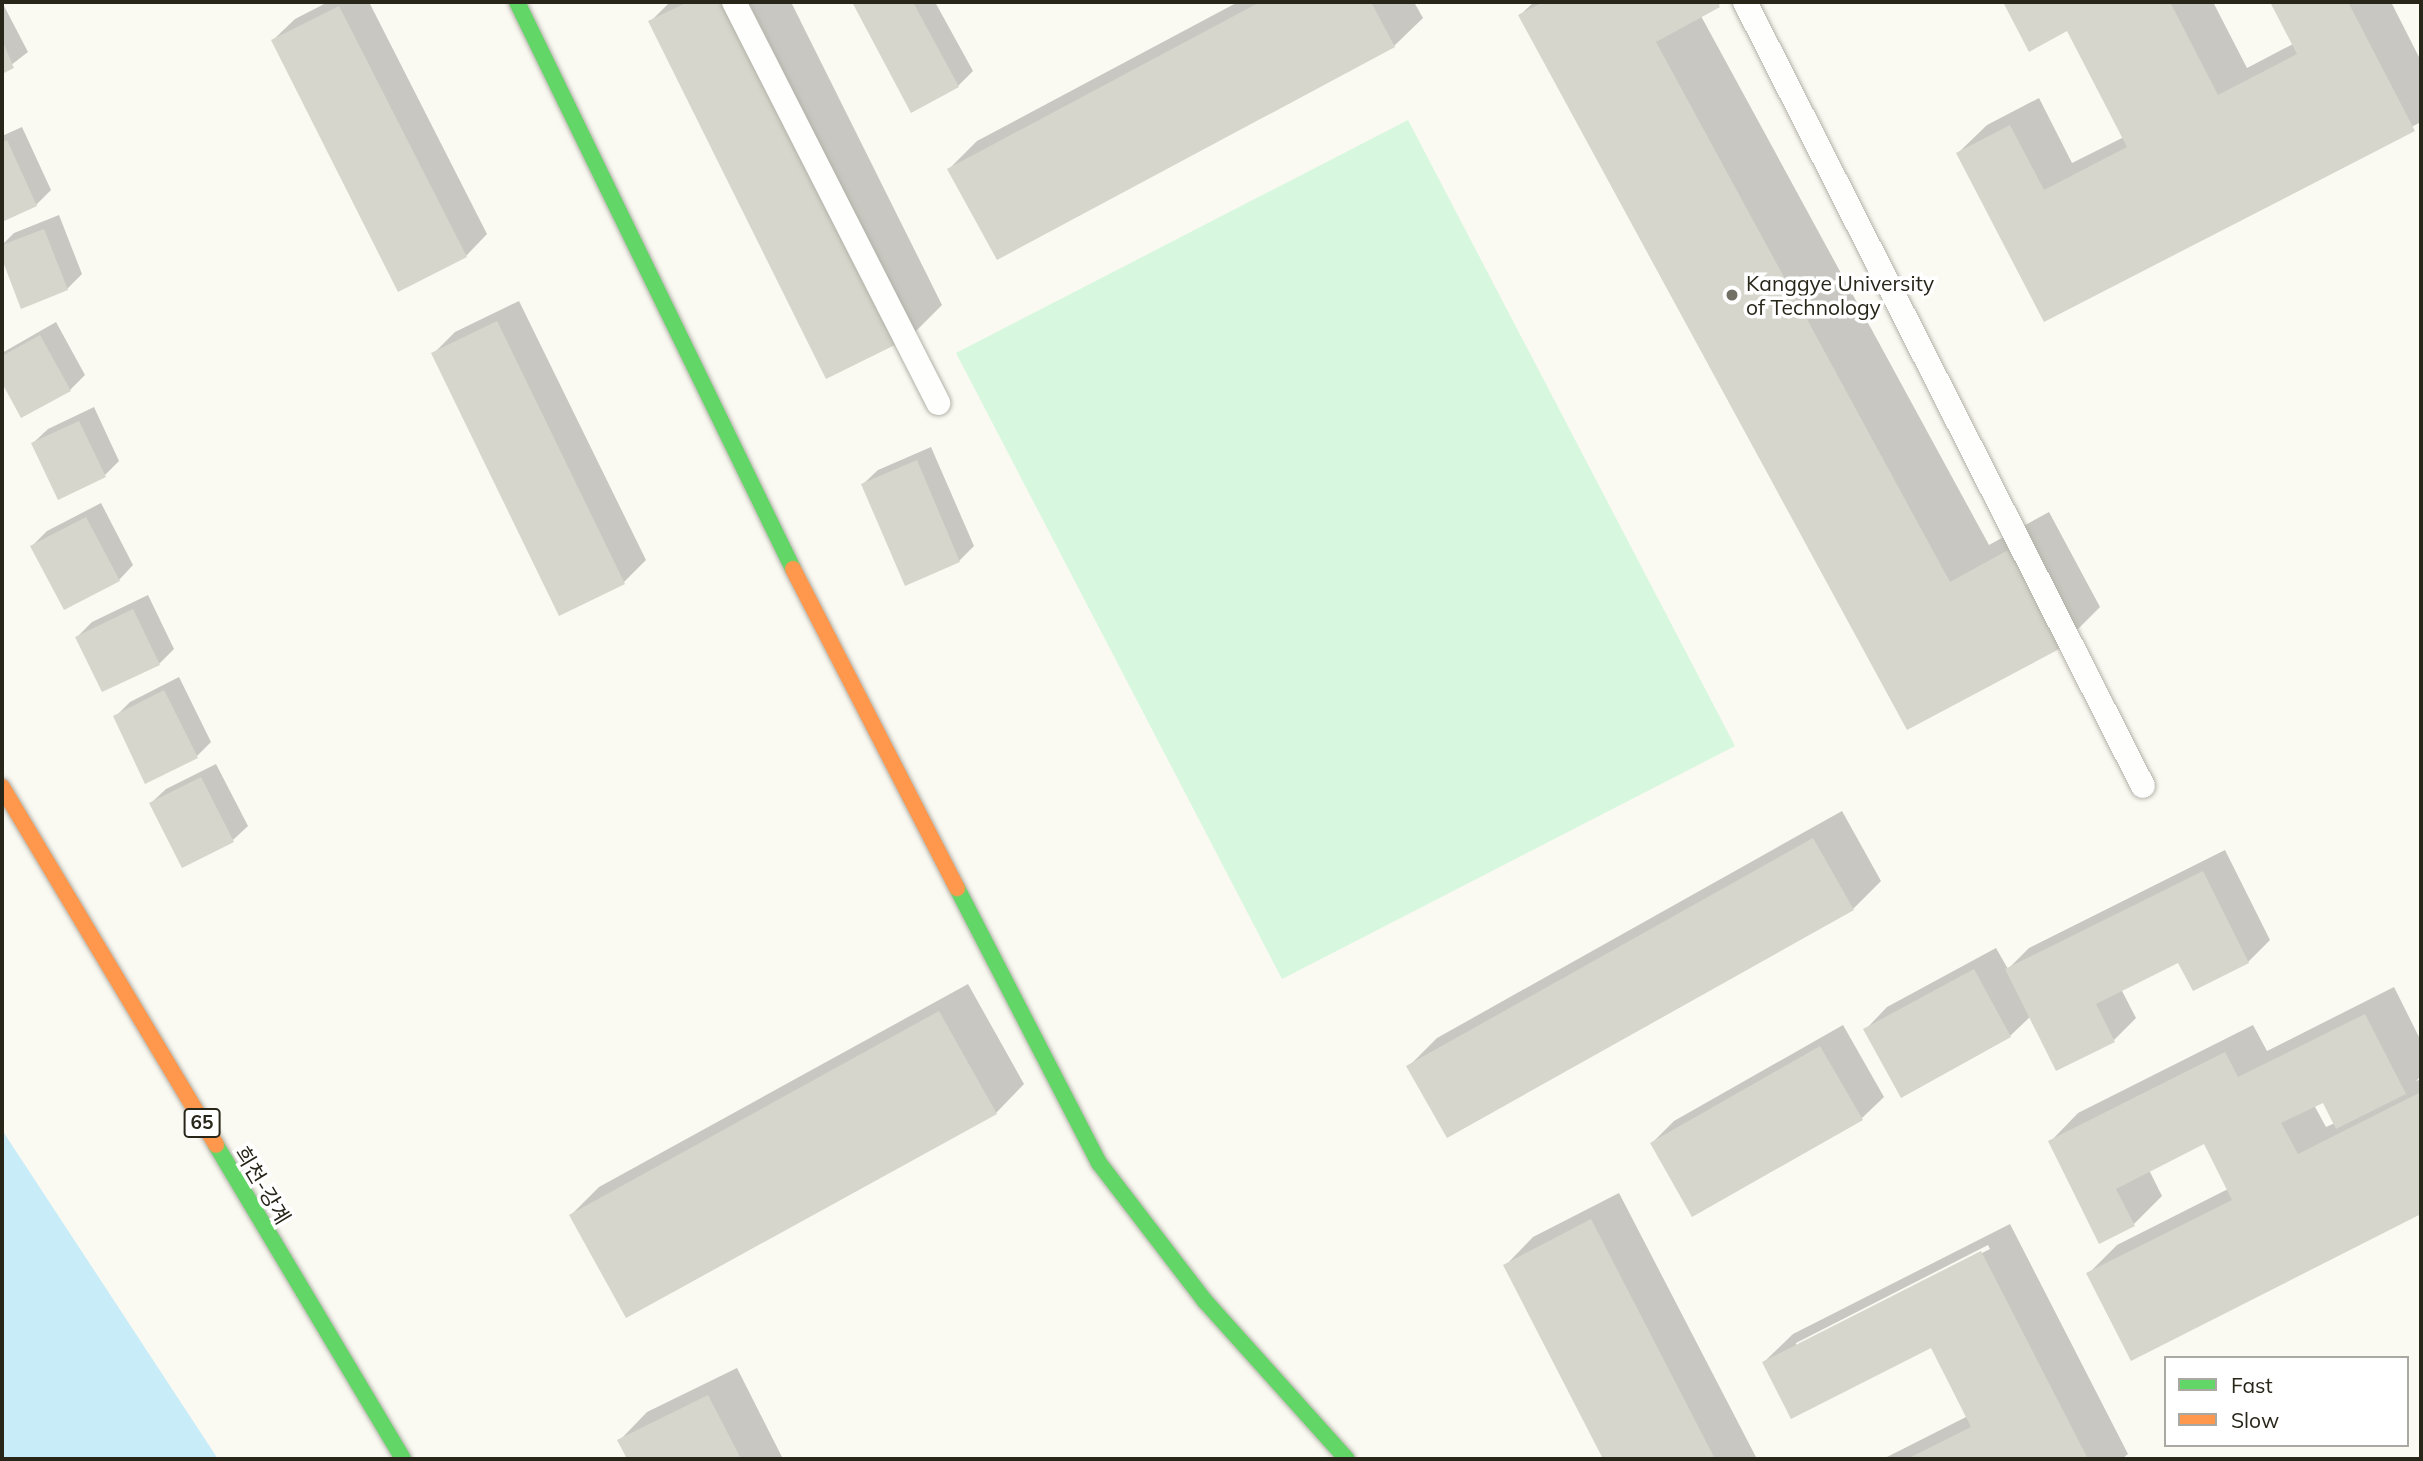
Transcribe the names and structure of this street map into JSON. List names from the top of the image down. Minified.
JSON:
{"streets":{"main road":["65","희천-강계"]},"places":["Kanggye University of Technology"],"legend":["Fast","Slow"]}
